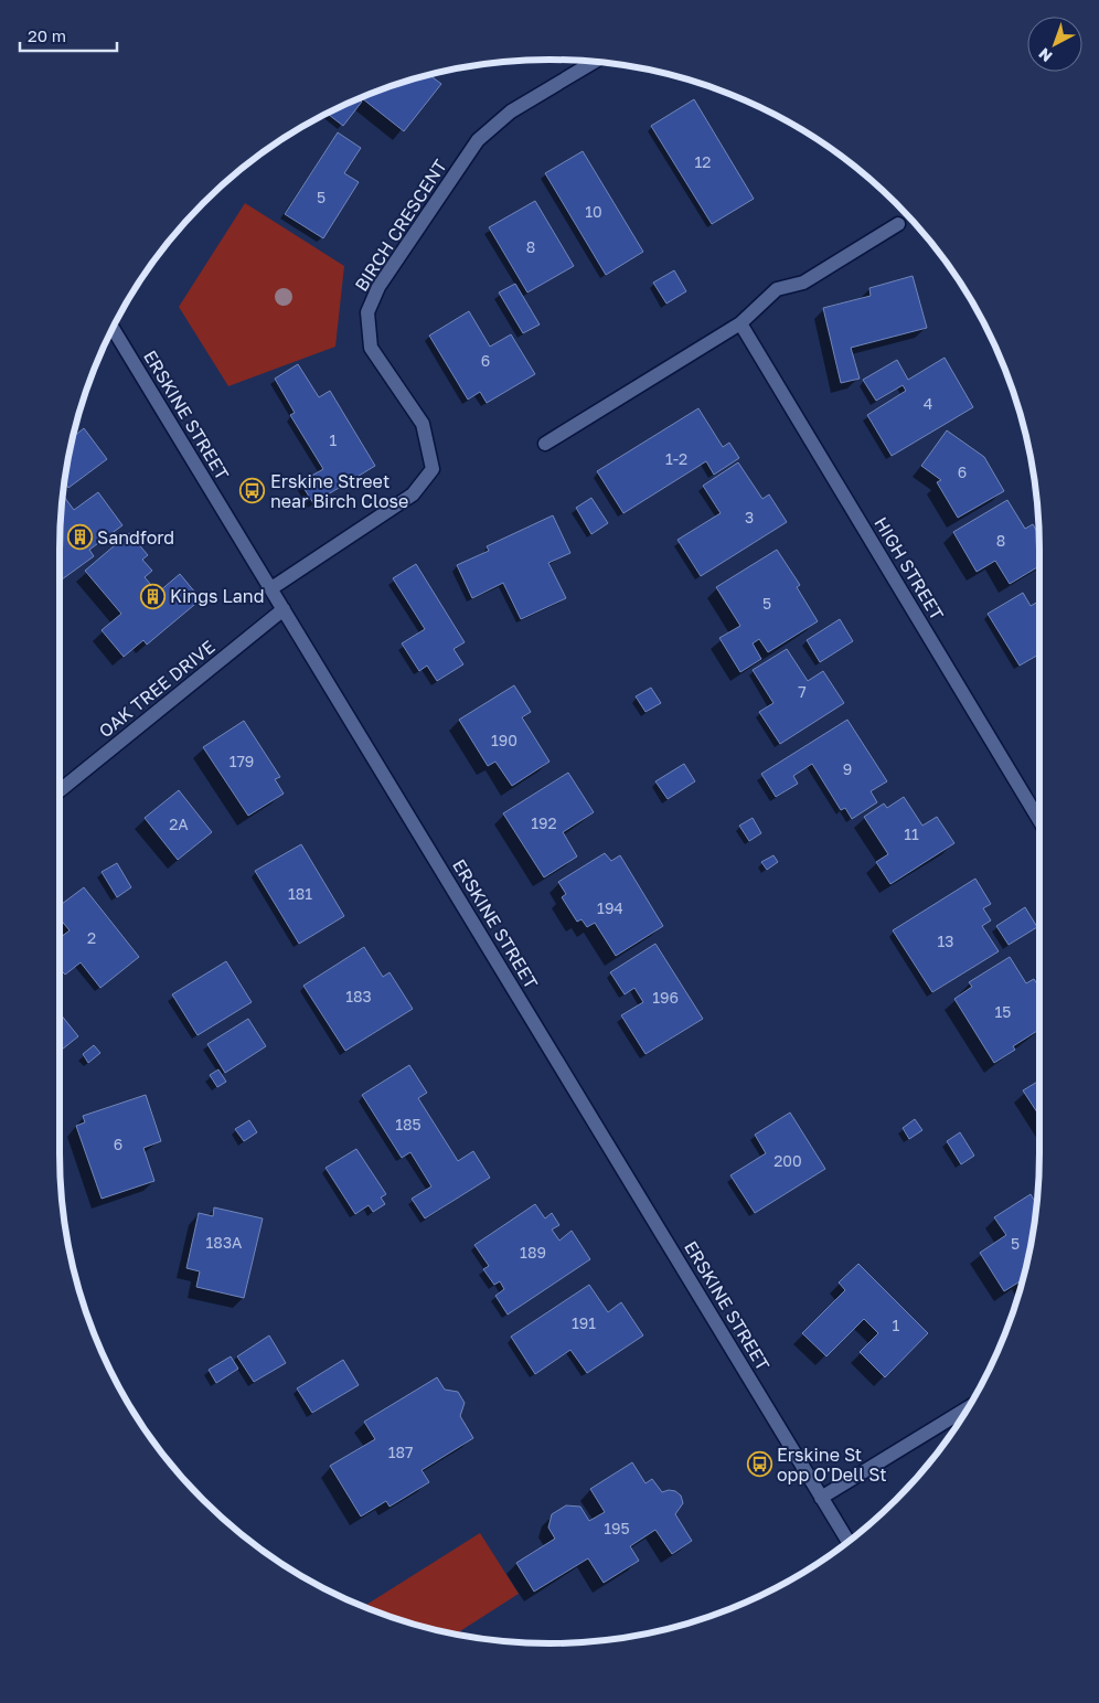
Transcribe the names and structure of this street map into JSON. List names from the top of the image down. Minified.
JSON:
{"streets":{"street":["BIRCH CRESCENT","ERSKINE STREET","HIGH STREET","OAK TREE DRIVE"]},"crossings":[["BIRCH CRESCENT","ERSKINE STREET"],["ERSKINE STREET","OAK TREE DRIVE"]],"places":{"bus stop":["Erskine Street near Birch Close","Erskine St opp O'Dell St"],"building":["Sandford","Kings Land"]},"house_numbers":["12","5","10","8","6","4","1","1-2","6","3","8","5","7","190","179","9","192","2A","11","181","194","2","13","183","196","15","185","6","200","183A","5","189","191","1","187","195"],"scale_bar":"20 m","north":"bottom left"}
